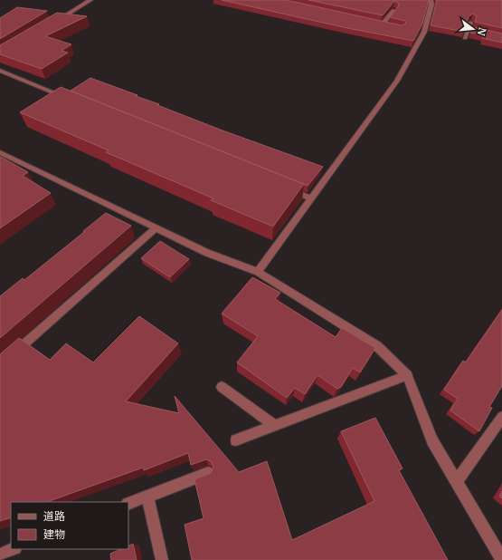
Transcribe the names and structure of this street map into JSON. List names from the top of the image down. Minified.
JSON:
{"legend":["道路","建物"],"north":"right"}
